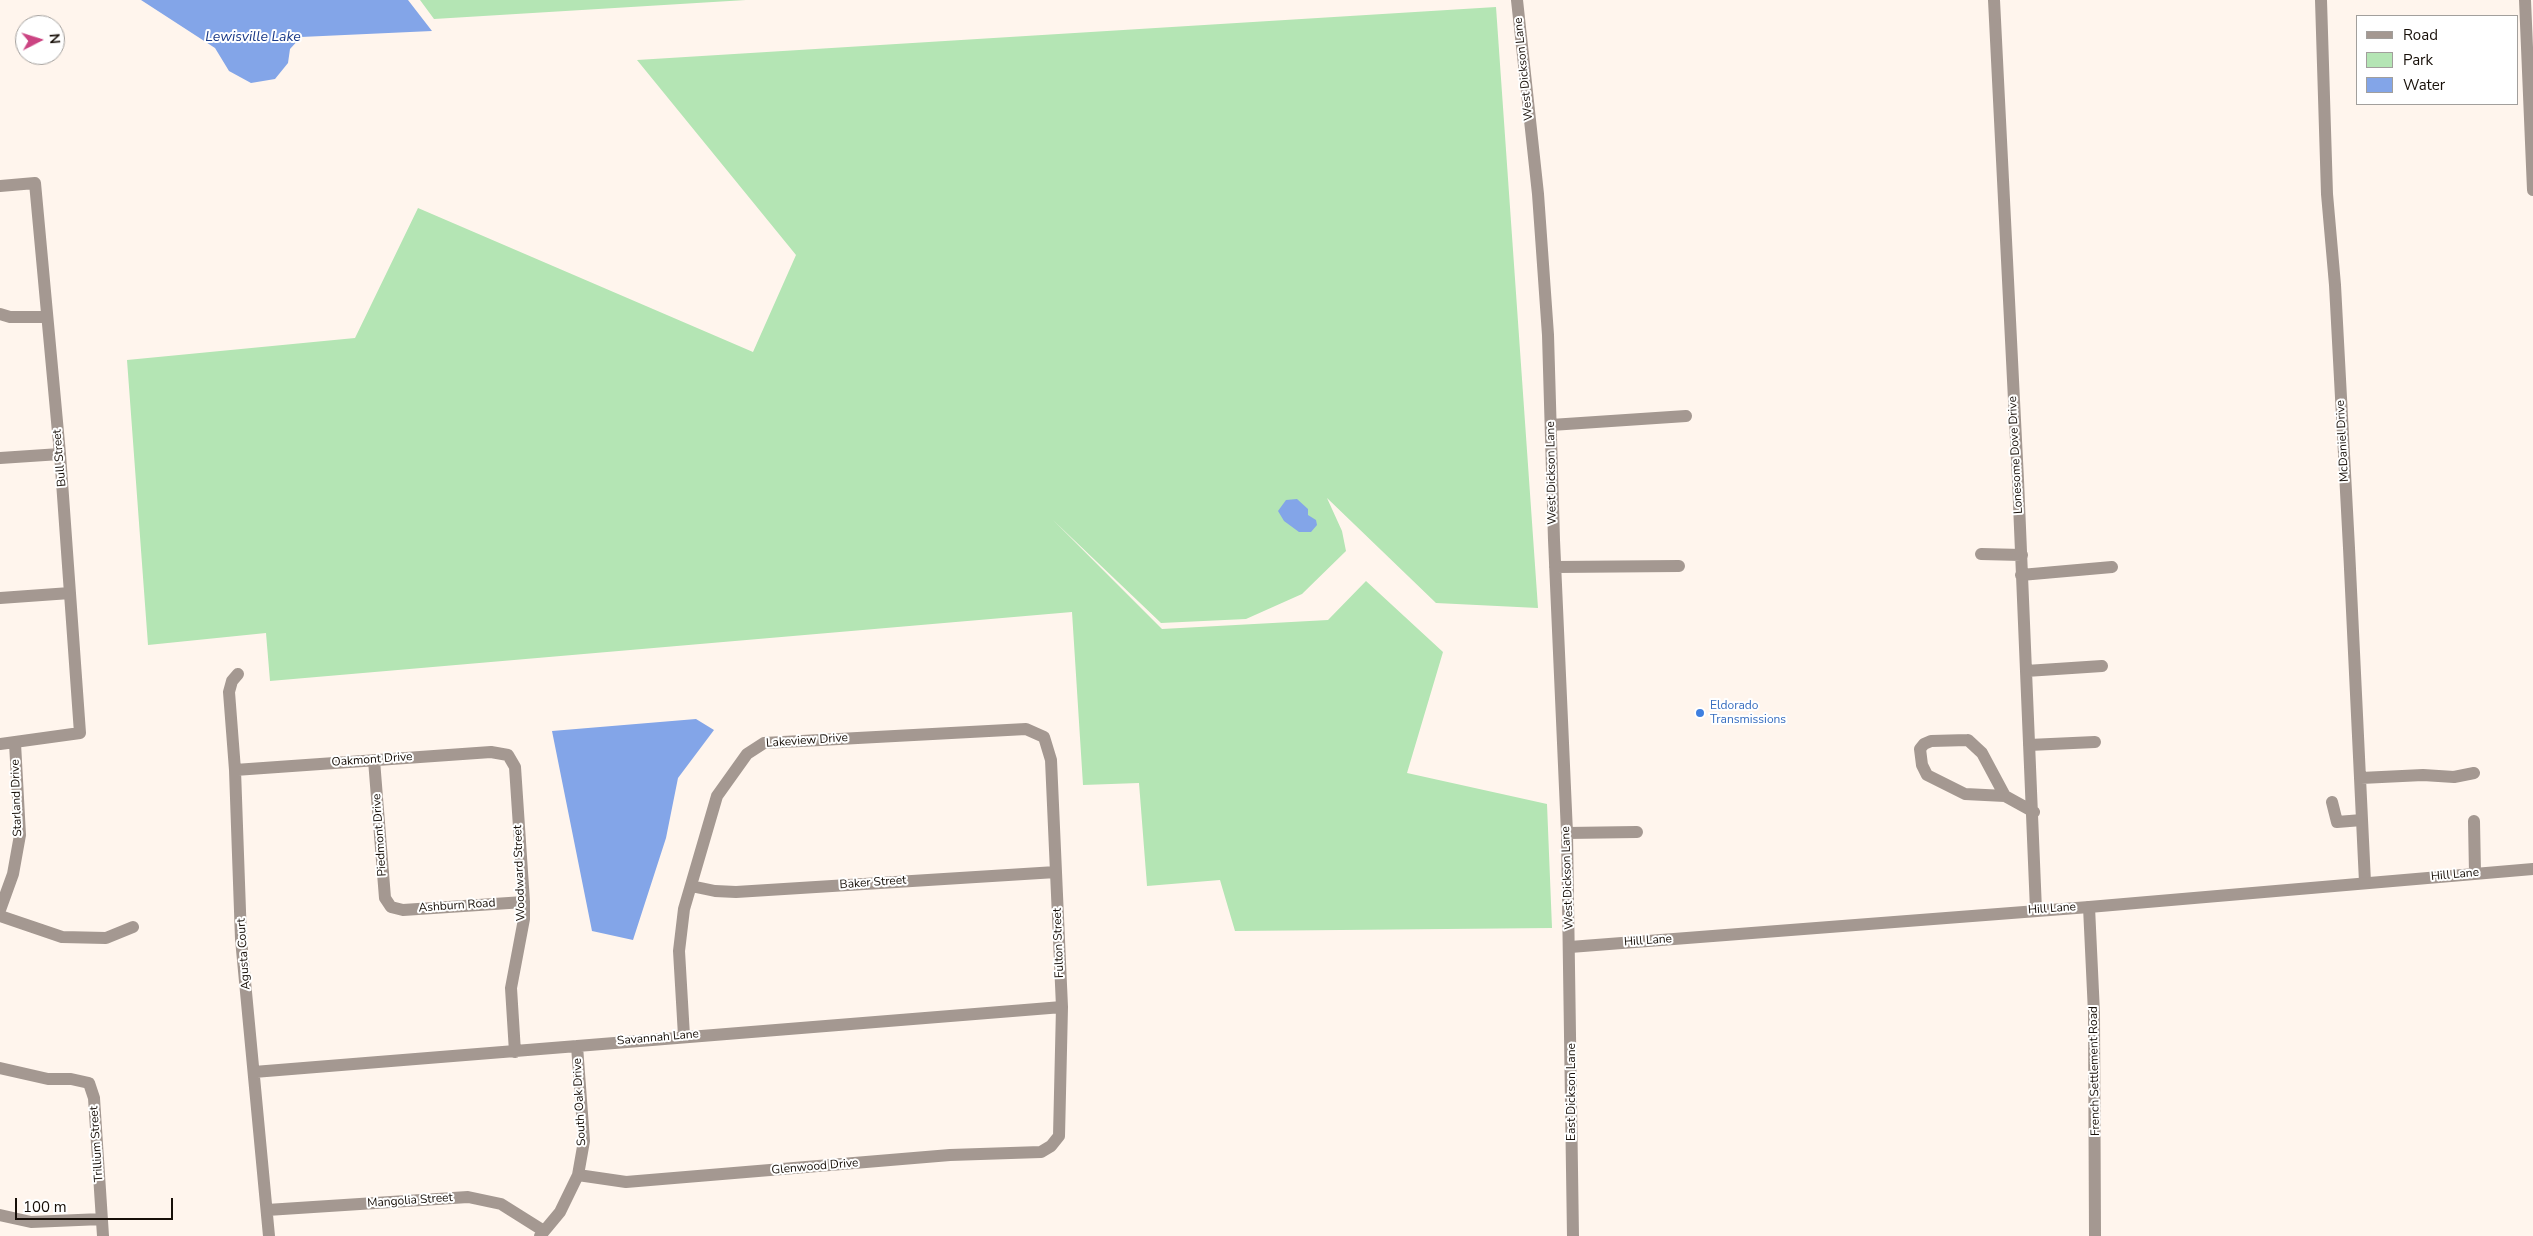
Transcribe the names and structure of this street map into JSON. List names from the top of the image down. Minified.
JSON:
{"streets":{"street":["West Dickson Lane","McDaniel Drive","Lonesome Dove Drive","Bull Street","Lakeview Drive","Oakmont Drive","Starland Drive","Piedmont Drive","Woodward Street","Hill Lane","Baker Street","Ashburn Road","Fulton Street","Agusta Court","Savannah Lane","French Settlement Road","East Dickson Lane","South Oak Drive","Trillium Street","Glenwood Drive","Mangolia Street"]},"crossings":[["West Dickson Lane","Hill Lane"],["West Dickson Lane","East Dickson Lane"],["McDaniel Drive","Hill Lane"],["Lonesome Dove Drive","Hill Lane"],["Bull Street","Starland Drive"],["Lakeview Drive","Baker Street"],["Lakeview Drive","Fulton Street"],["Lakeview Drive","Savannah Lane"],["Oakmont Drive","Piedmont Drive"],["Oakmont Drive","Woodward Street"],["Oakmont Drive","Agusta Court"],["Piedmont Drive","Ashburn Road"],["Woodward Street","Ashburn Road"],["Woodward Street","Savannah Lane"],["Hill Lane","French Settlement Road"],["Hill Lane","East Dickson Lane"],["Baker Street","Fulton Street"],["Fulton Street","Savannah Lane"],["Fulton Street","Glenwood Drive"],["Agusta Court","Savannah Lane"],["Agusta Court","Mangolia Street"],["Savannah Lane","South Oak Drive"],["South Oak Drive","Glenwood Drive"],["South Oak Drive","Mangolia Street"]],"water":["Lewisville Lake"],"places":["Eldorado Transmissions"],"legend":["Road","Park","Water"],"scale_bar":"100 m","north":"right"}
